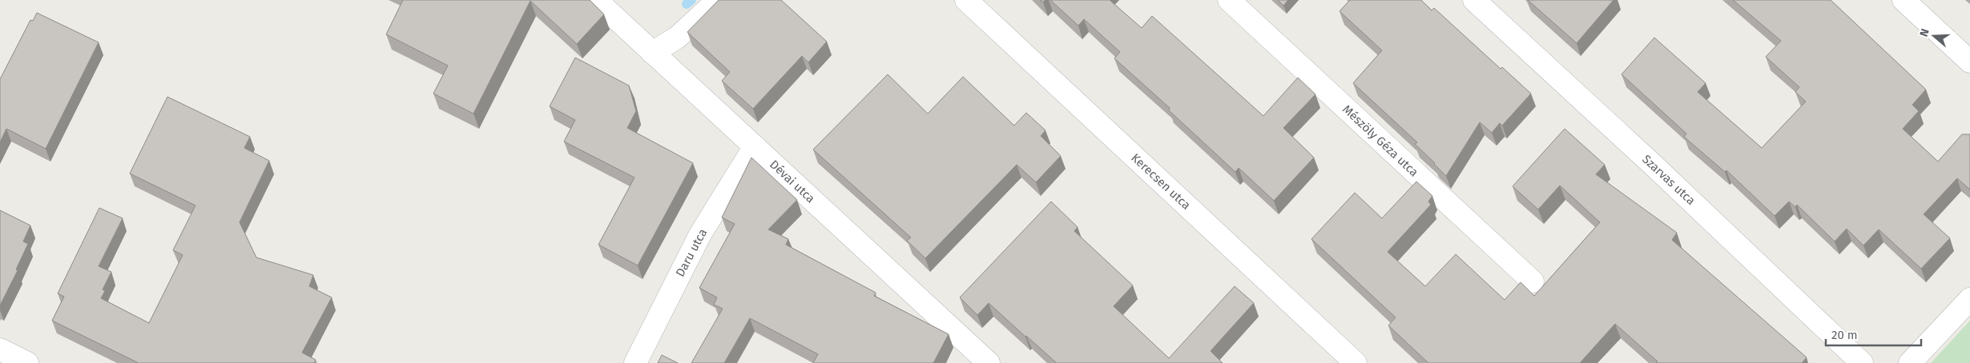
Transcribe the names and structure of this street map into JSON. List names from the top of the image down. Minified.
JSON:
{"streets":{"street":["Mészöly Géza utca","Szarvas utca","Dévai utca","Kerecsen utca","Daru utca"]},"crossings":[["Dévai utca","Daru utca"]],"scale_bar":"20 m","north":"left"}
